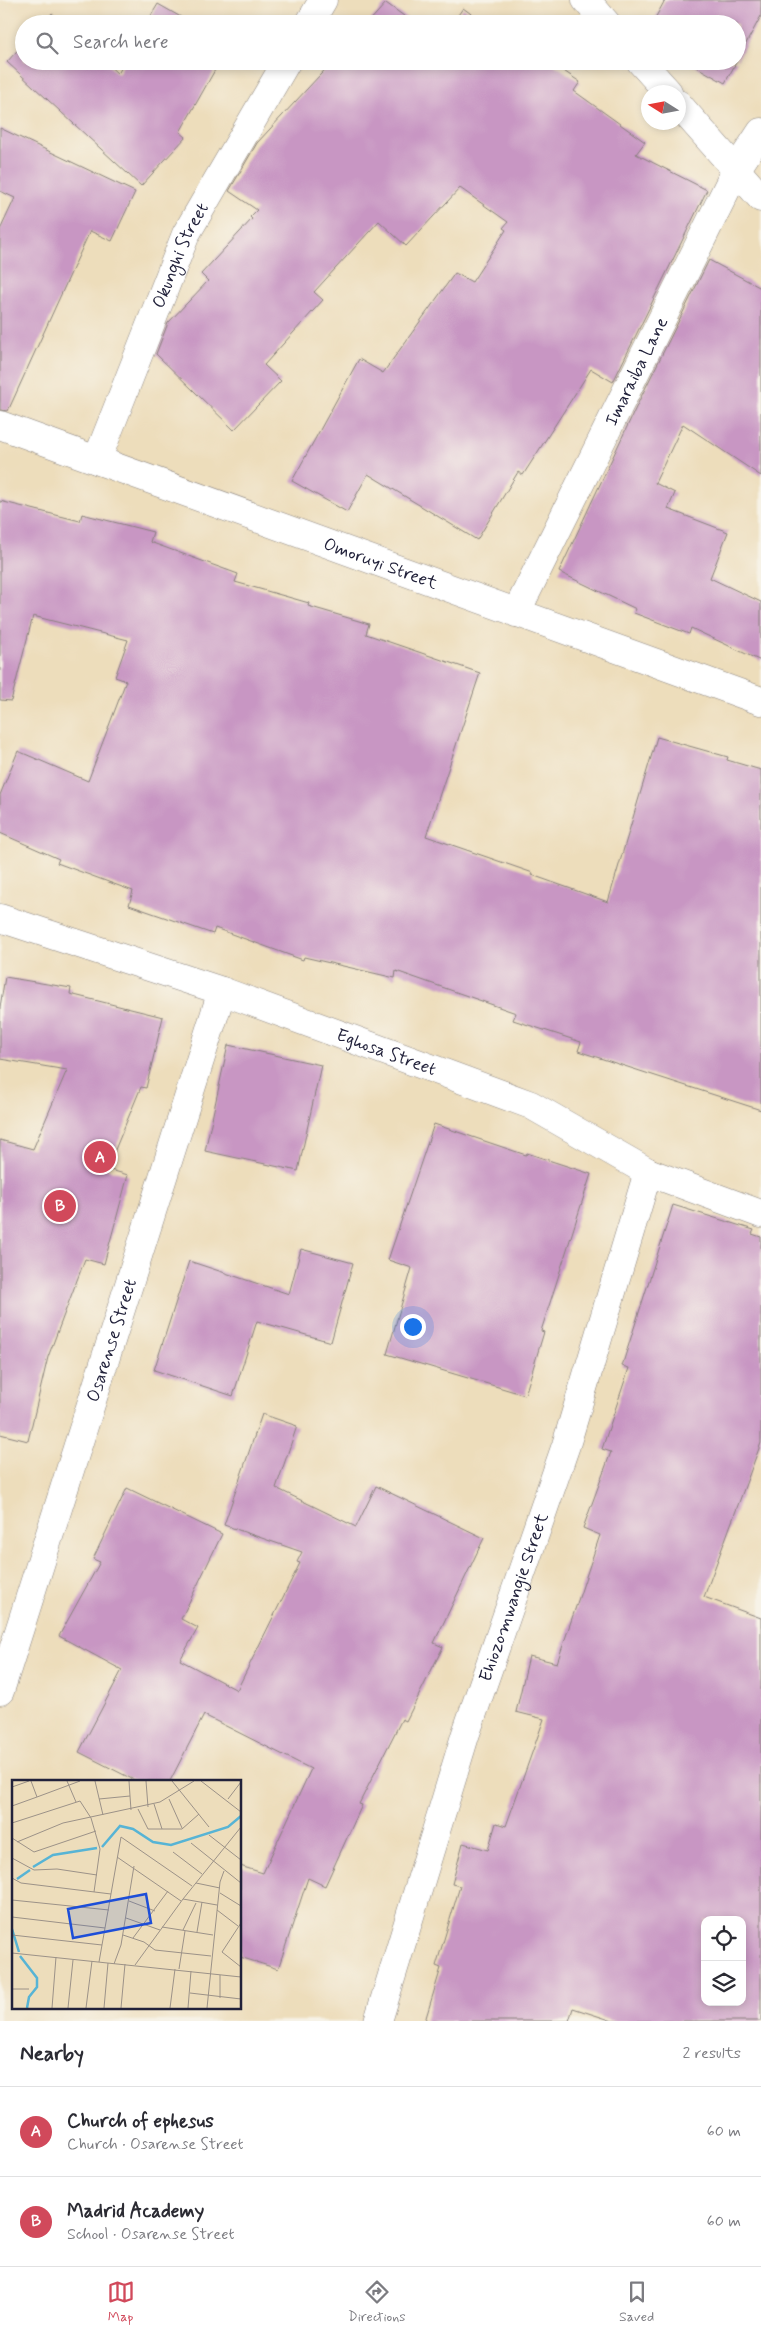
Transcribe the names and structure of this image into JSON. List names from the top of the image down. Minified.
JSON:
{"streets":{"street":["Okunghi Street","Imaraiba Lane","Omoruyi Street","Eghosa Street","Osarense Street","Ehiozomwangie Street"]},"crossings":[["Okunghi Street","Omoruyi Street"],["Imaraiba Lane","Omoruyi Street"],["Eghosa Street","Osarense Street"],["Eghosa Street","Ehiozomwangie Street"]],"north":"left","page":{"search":"Search here","pins":["A","B"],"heading":["Nearby","2 results"],"list":[{"mark":"A","name":"Church of ephesus","note":"Church · Osarense Street","value":"60 m"},{"mark":"B","name":"Madrid Academy","note":"School · Osarense Street","value":"60 m"}],"nav":["Map","Directions","Saved"]}}
